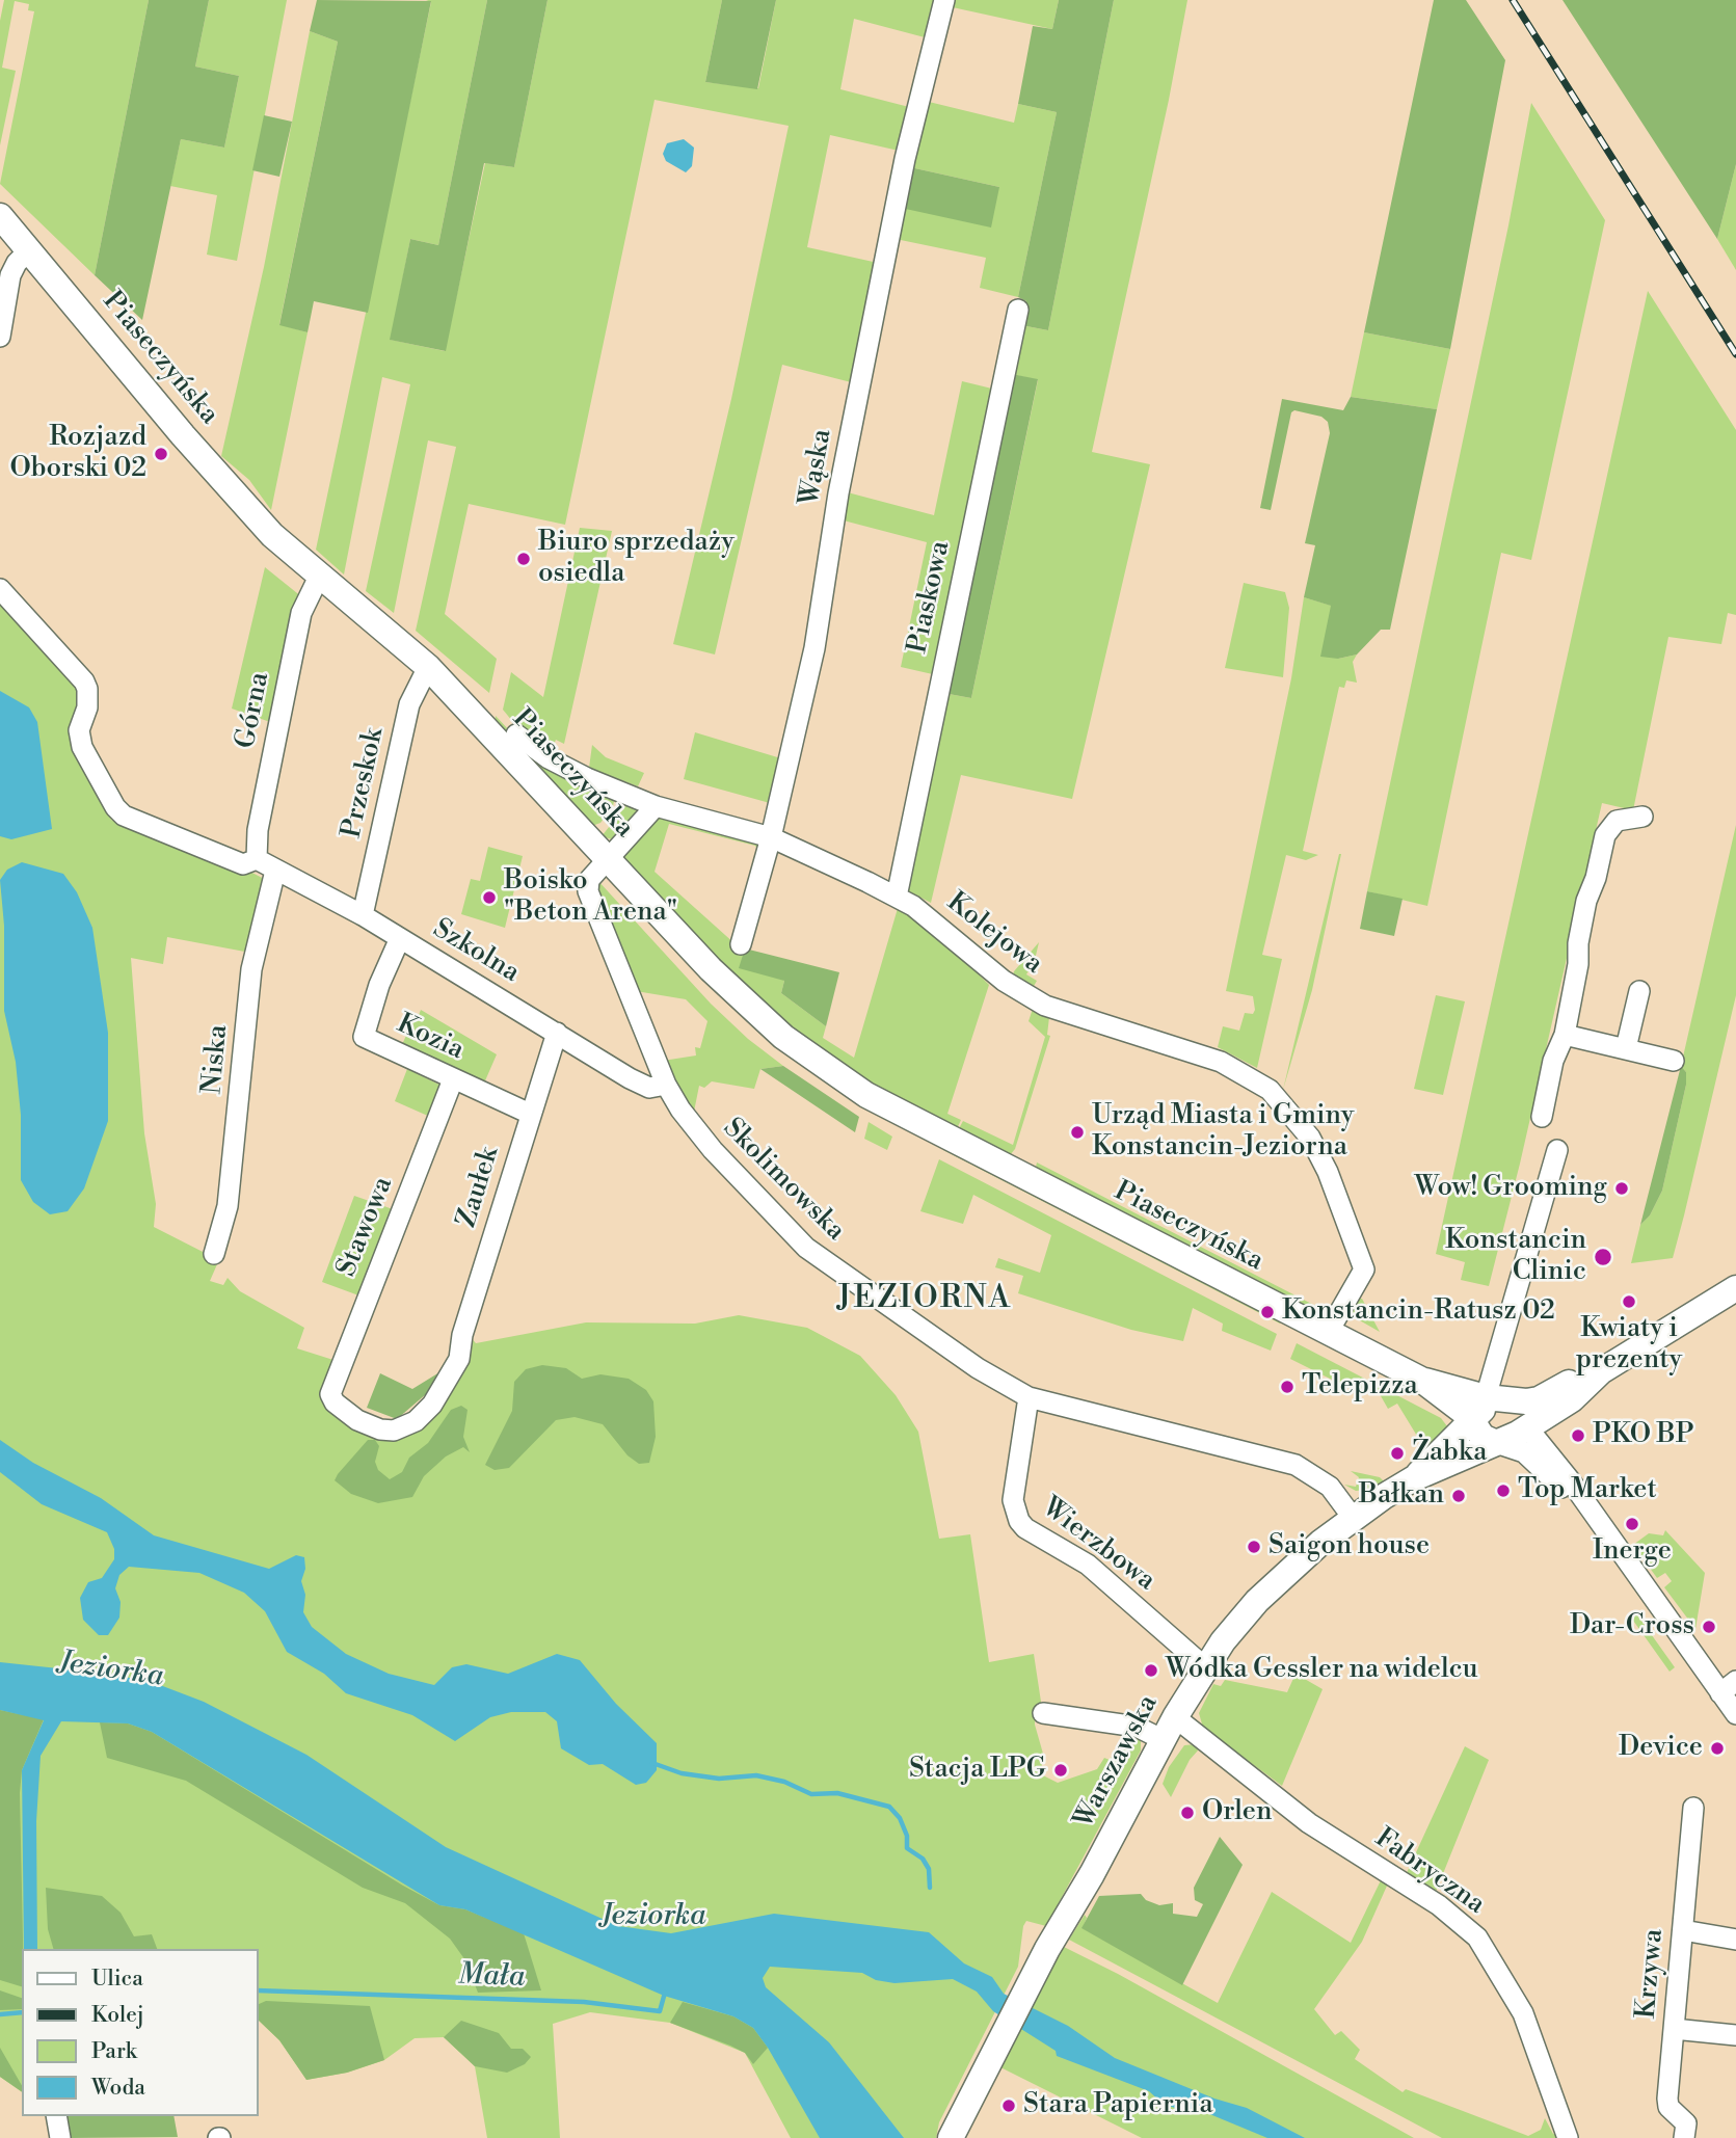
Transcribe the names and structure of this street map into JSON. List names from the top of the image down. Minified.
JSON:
{"streets":{"main road":["Piaseczyńska","Warszawska"],"street":["Wąska","Piaskowa","Górna","Przeskok","Kolejowa","Szkolna","Kozia","Niska","Skolimowska","Zaułek","Stawowa","Wierzbowa","Fabryczna","Krzywa"]},"crossings":[["Piaseczyńska","Górna"],["Piaseczyńska","Przeskok"],["Piaseczyńska","Kolejowa"],["Piaseczyńska","Skolimowska"],["Piaseczyńska","Warszawska"],["Wąska","Kolejowa"],["Piaskowa","Kolejowa"],["Górna","Szkolna"],["Przeskok","Szkolna"],["Kolejowa","Skolimowska"],["Szkolna","Kozia"],["Szkolna","Niska"],["Szkolna","Skolimowska"],["Szkolna","Zaułek"],["Kozia","Zaułek"],["Kozia","Stawowa"],["Skolimowska","Wierzbowa"],["Skolimowska","Warszawska"],["Zaułek","Stawowa"],["Wierzbowa","Warszawska"],["Warszawska","Fabryczna"]],"districts":["JEZIORNA"],"water":["Jeziorka","Mała"],"places":["Rozjazd Oborski 02","Biuro sprzedaży osiedla","Boisko \"Beton Arena\"","Urząd Miasta i Gminy Konstancin-Jeziorna","Wow! Grooming","Konstancin Clinic","Kwiaty i prezenty","Konstancin-Ratusz 02","Telepizza","PKO BP","Żabka","Top Market","Bałkan","Inerge","Saigon house","Dar-Cross","Wódka Gessler na widelcu","Device","Stacja LPG","Orlen","Stara Papiernia"],"legend":["Ulica","Kolej","Park","Woda"]}
